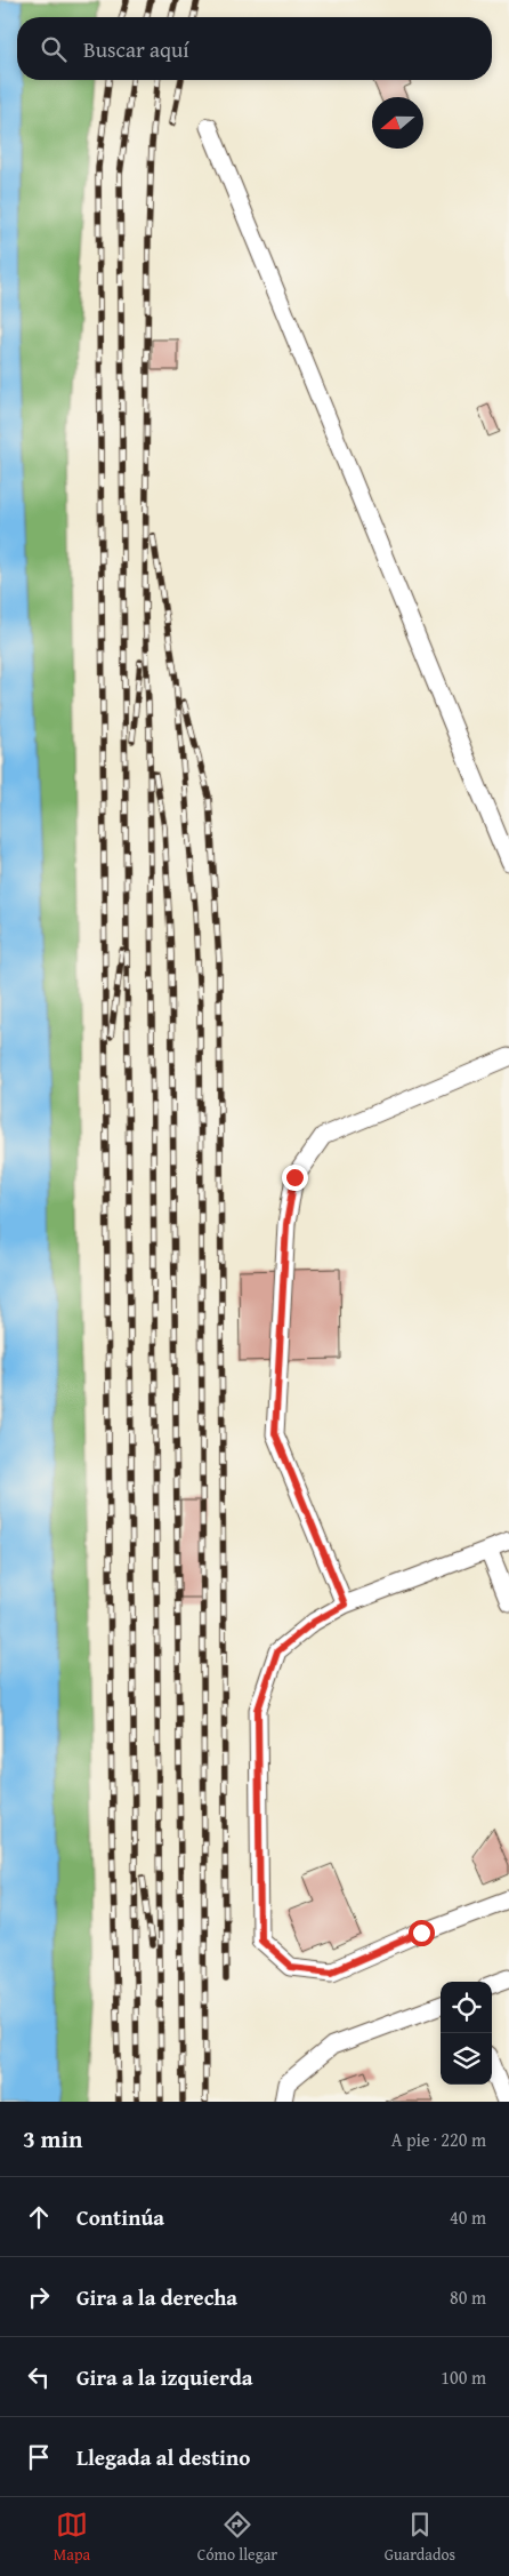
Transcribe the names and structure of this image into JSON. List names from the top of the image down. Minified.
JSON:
{"north":"left","page":{"search":"Buscar aquí","heading":["3 min","A pie · 220 m"],"list":[["Continúa","40 m"],["Gira a la derecha","80 m"],["Gira a la izquierda","100 m"],"Llegada al destino"],"nav":["Mapa","Cómo llegar","Guardados"]}}
